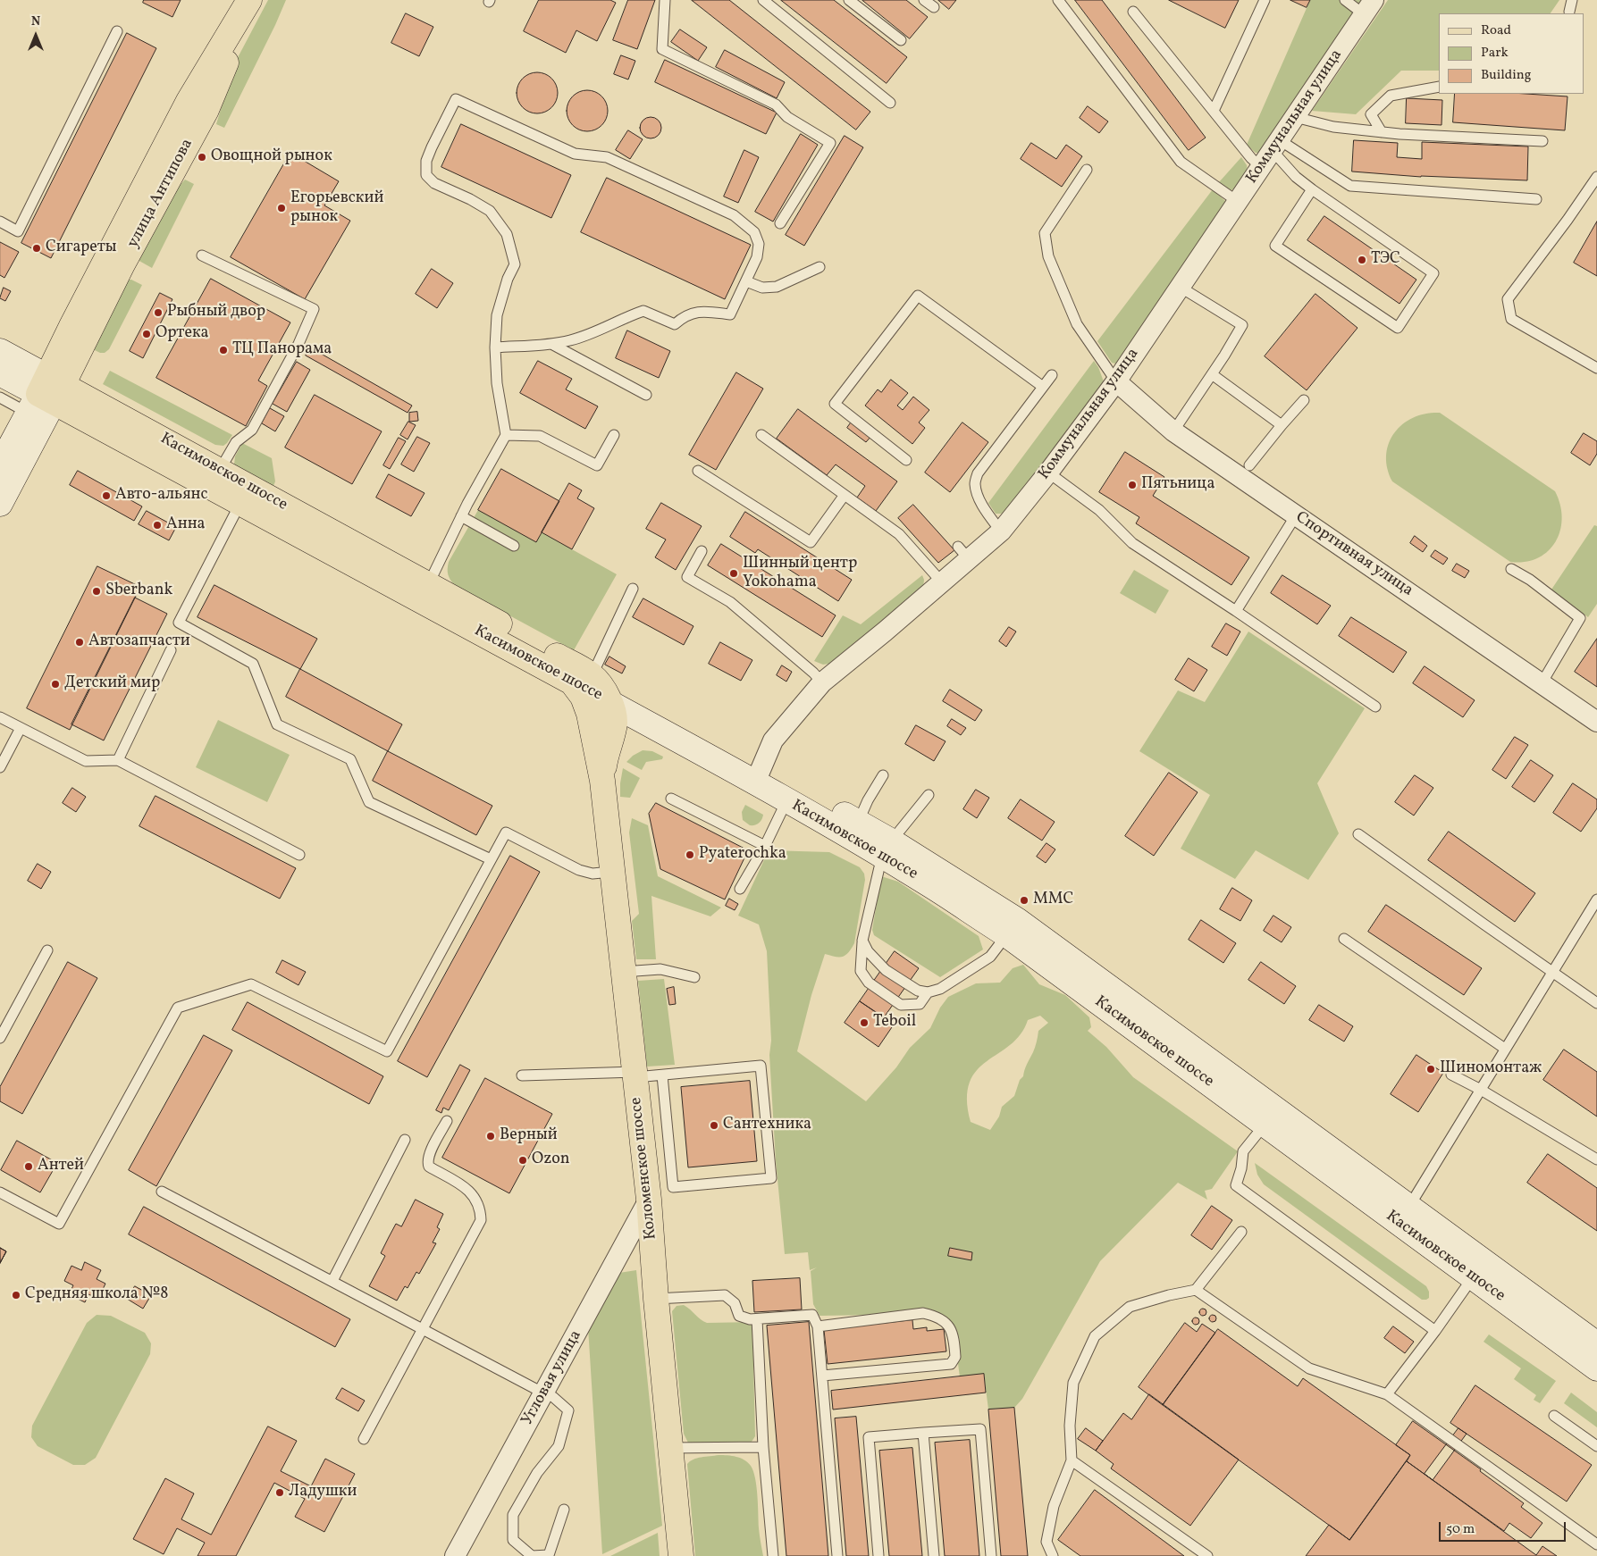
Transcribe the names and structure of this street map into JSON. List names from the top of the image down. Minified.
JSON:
{"streets":{"main road":["улица Антипова","Касимовское шоссе","Коломенское шоссе"],"street":["Коммунальная улица","Спортивная улица","Угловая улица"]},"crossings":[["Коммунальная улица","Касимовское шоссе"],["Коммунальная улица","Спортивная улица"],["улица Антипова","Касимовское шоссе"],["Касимовское шоссе","Коломенское шоссе"],["Коломенское шоссе","Угловая улица"]],"places":["Овощной рынок","Егорьевский рынок","Сигареты","ТЭС","Рыбный двор","Ортека","ТЦ Панорама","Пятьница","Авто-альянс","Анна","Шинный центр Yokohama","Sberbank","Автозапчасти","Детский мир","Pyaterochka","ММС","Teboil","Шиномонтаж","Сантехника","Верный","Ozon","Антей","Средняя школа №8","Ладушки"],"legend":["Road","Park","Building"],"scale_bar":"50 m","north":"top"}
